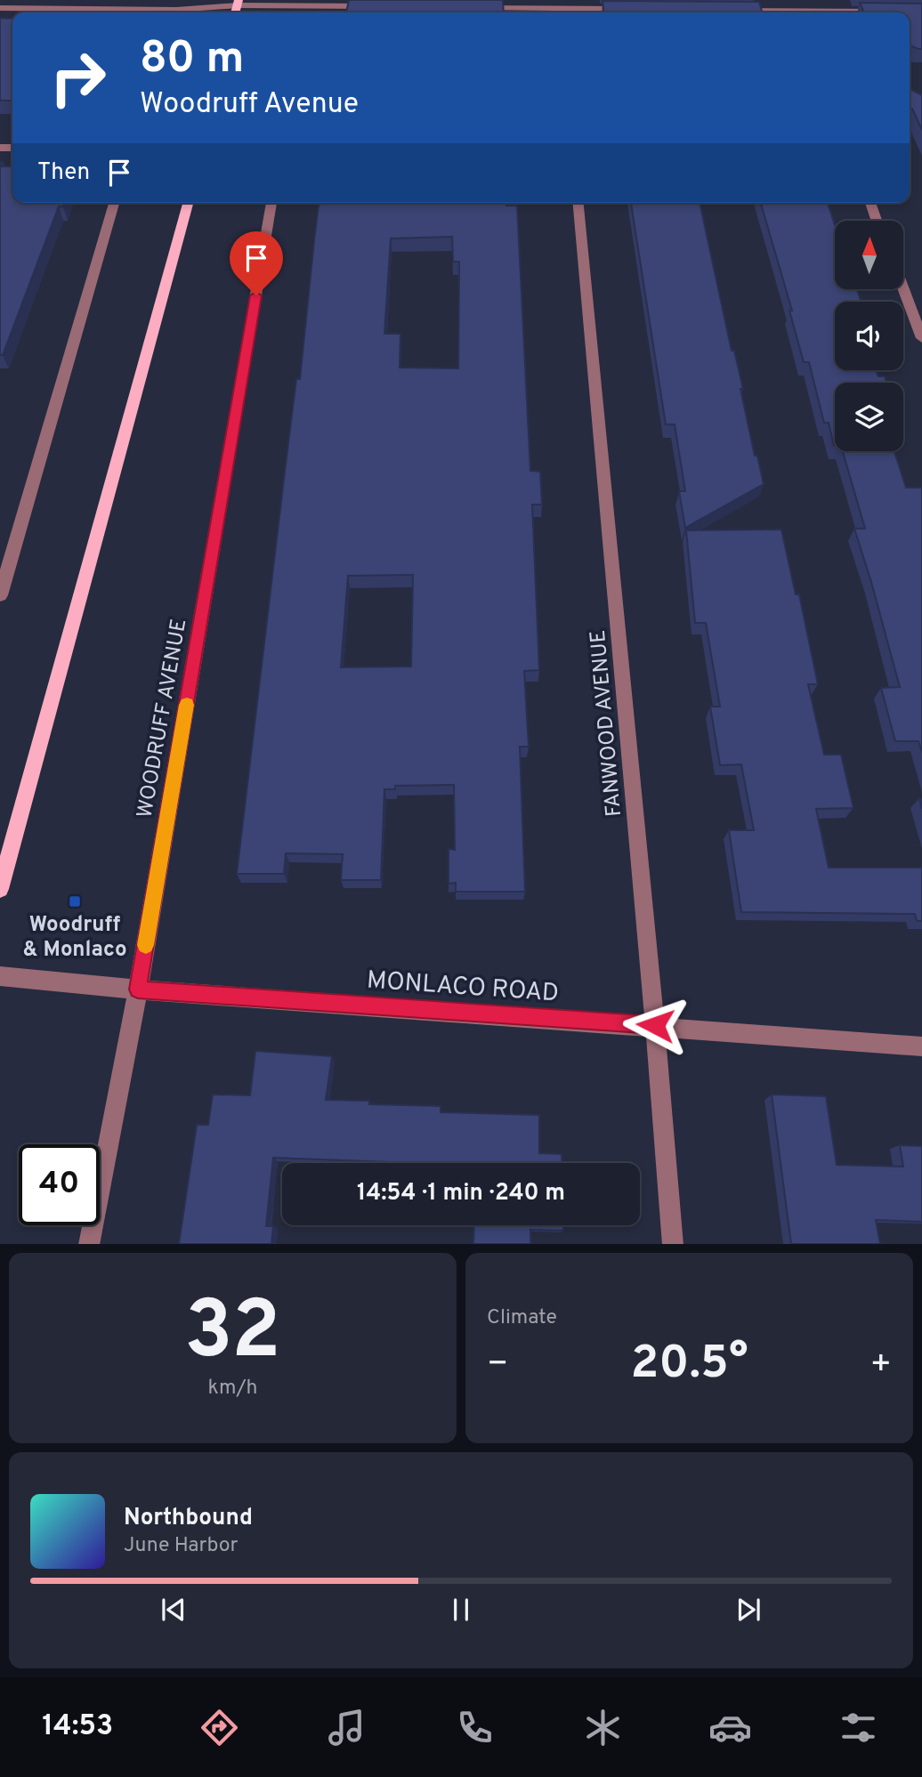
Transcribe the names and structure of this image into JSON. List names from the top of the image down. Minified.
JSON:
{"streets":{"street":["WOODRUFF AVENUE","FANWOOD AVENUE","MONLACO ROAD"]},"crossings":[["WOODRUFF AVENUE","MONLACO ROAD"],["FANWOOD AVENUE","MONLACO ROAD"]],"places":{"transit":["Woodruff & Monlaco"]},"north":"top","page":{"turn":["80 m","Woodruff Avenue"],"then":"Then","limit":"40","trip":"14:54 · 1 min · 240 m","tile":[["32","km/h"],"Climate"],"heat":["−","20.5°","+"],"song":["Northbound","June Harbor"],"tabs":"14:53"}}
